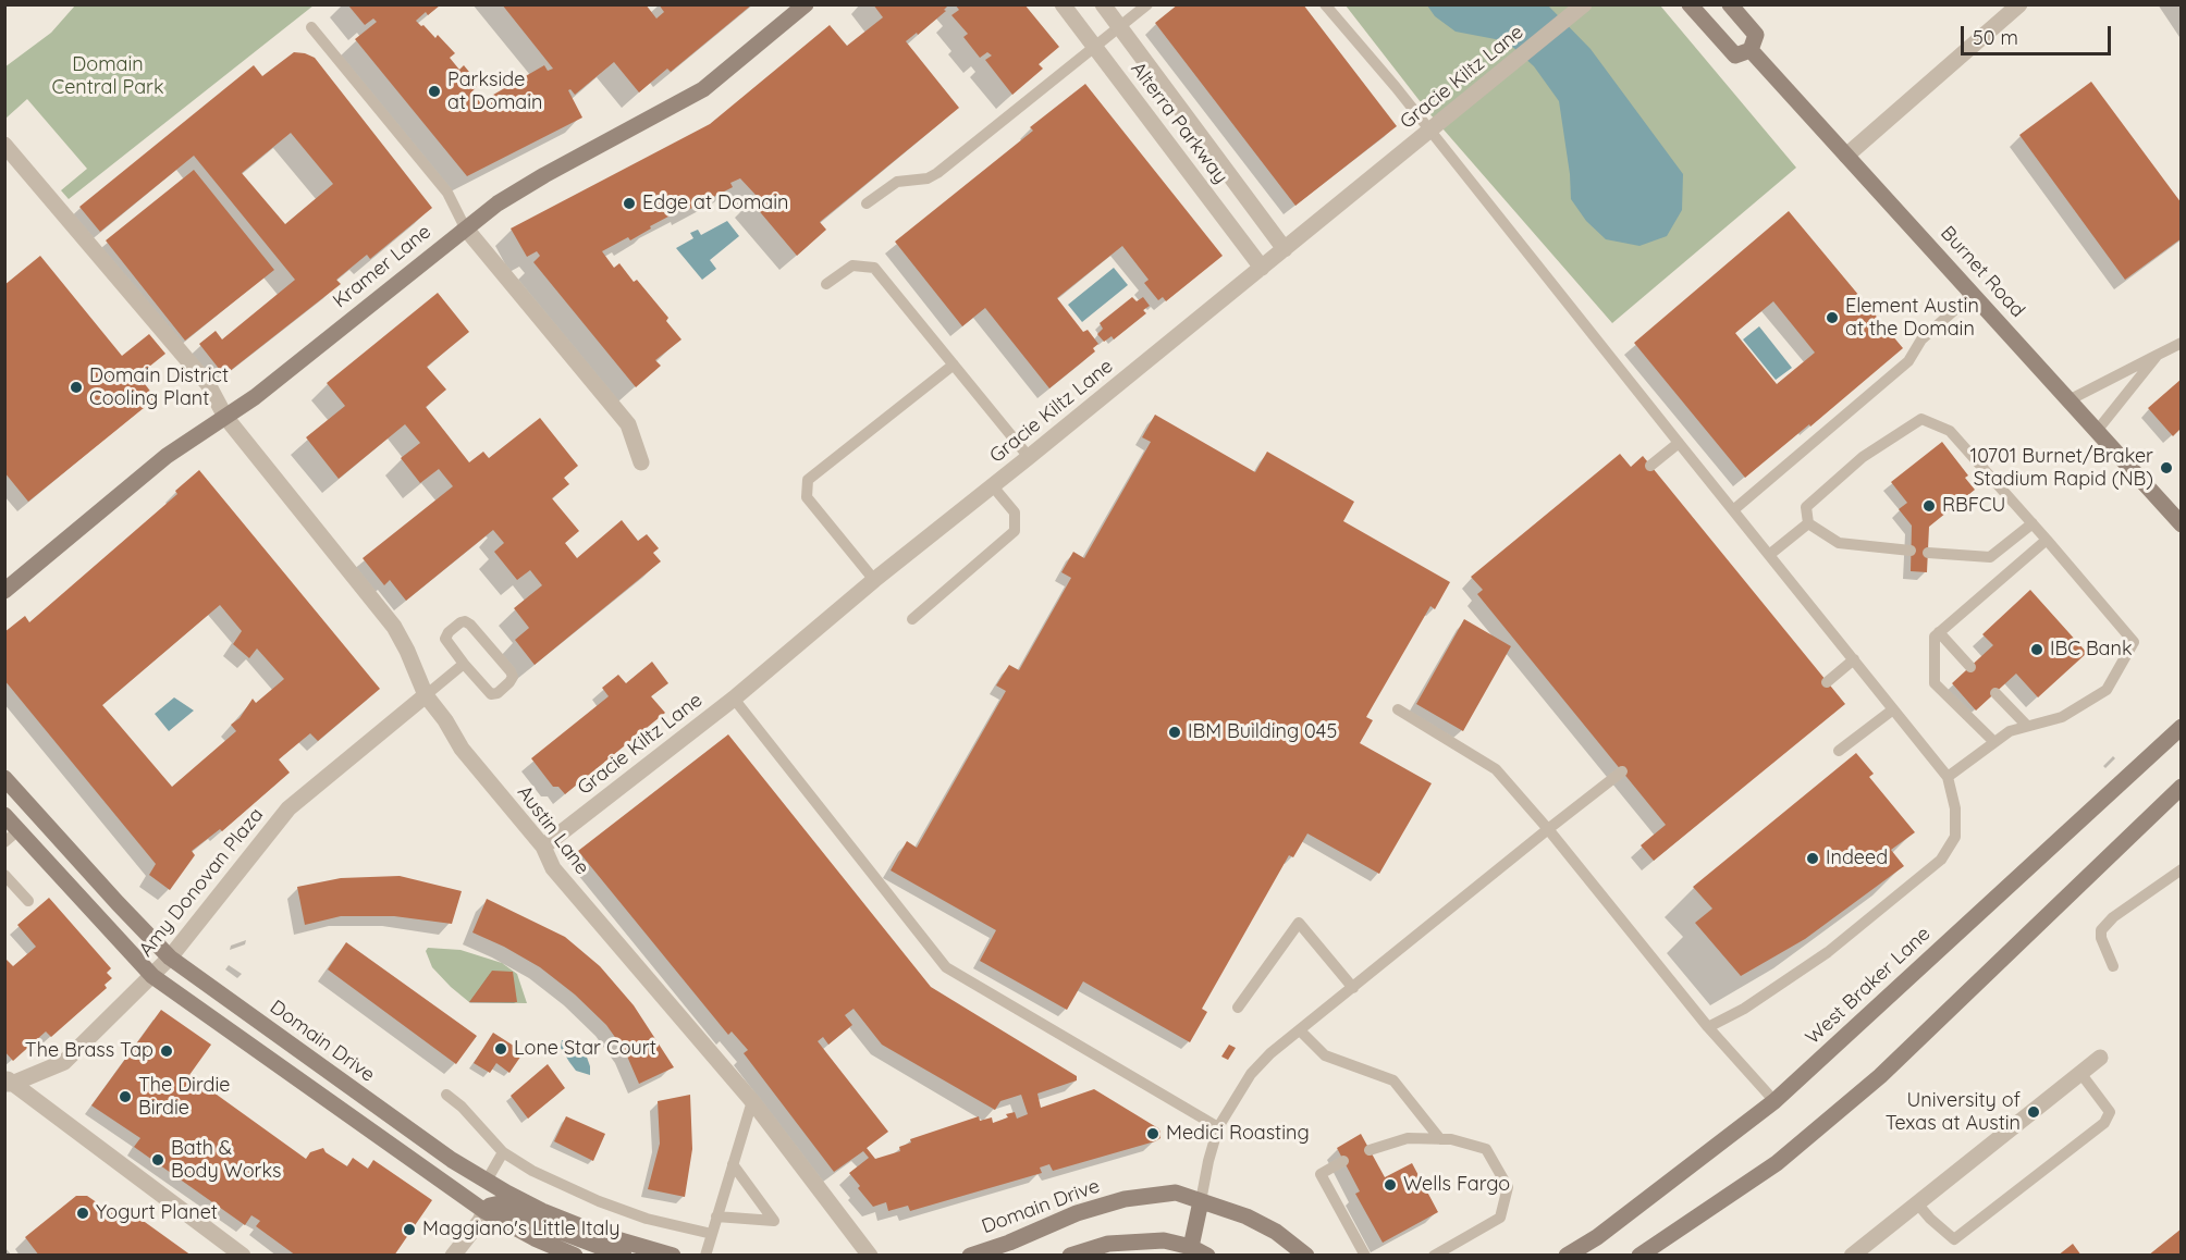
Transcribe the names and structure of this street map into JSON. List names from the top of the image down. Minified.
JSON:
{"streets":{"street":["Gracie Kiltz Lane","Alterra Parkway","Kramer Lane","Burnet Road","Austin Lane","Amy Donovan Plaza","West Braker Lane","Domain Drive"]},"crossings":[["Gracie Kiltz Lane","Alterra Parkway"],["Gracie Kiltz Lane","Austin Lane"],["Kramer Lane","Austin Lane"],["Austin Lane","Amy Donovan Plaza"],["Amy Donovan Plaza","Domain Drive"]],"parks":["Domain Central Park"],"places":["Parkside at Domain","Edge at Domain","Element Austin at the Domain","Domain District Cooling Plant","10701 Burnet/Braker Stadium Rapid (NB)","RBFCU","IBC Bank","IBM Building 045","Indeed","Lone Star Court","The Brass Tap","The Dirdie Birdie","University of Texas at Austin","Medici Roasting","Bath & Body Works","Wells Fargo","Yogurt Planet","Maggiano's Little Italy"],"scale_bar":"50 m"}
